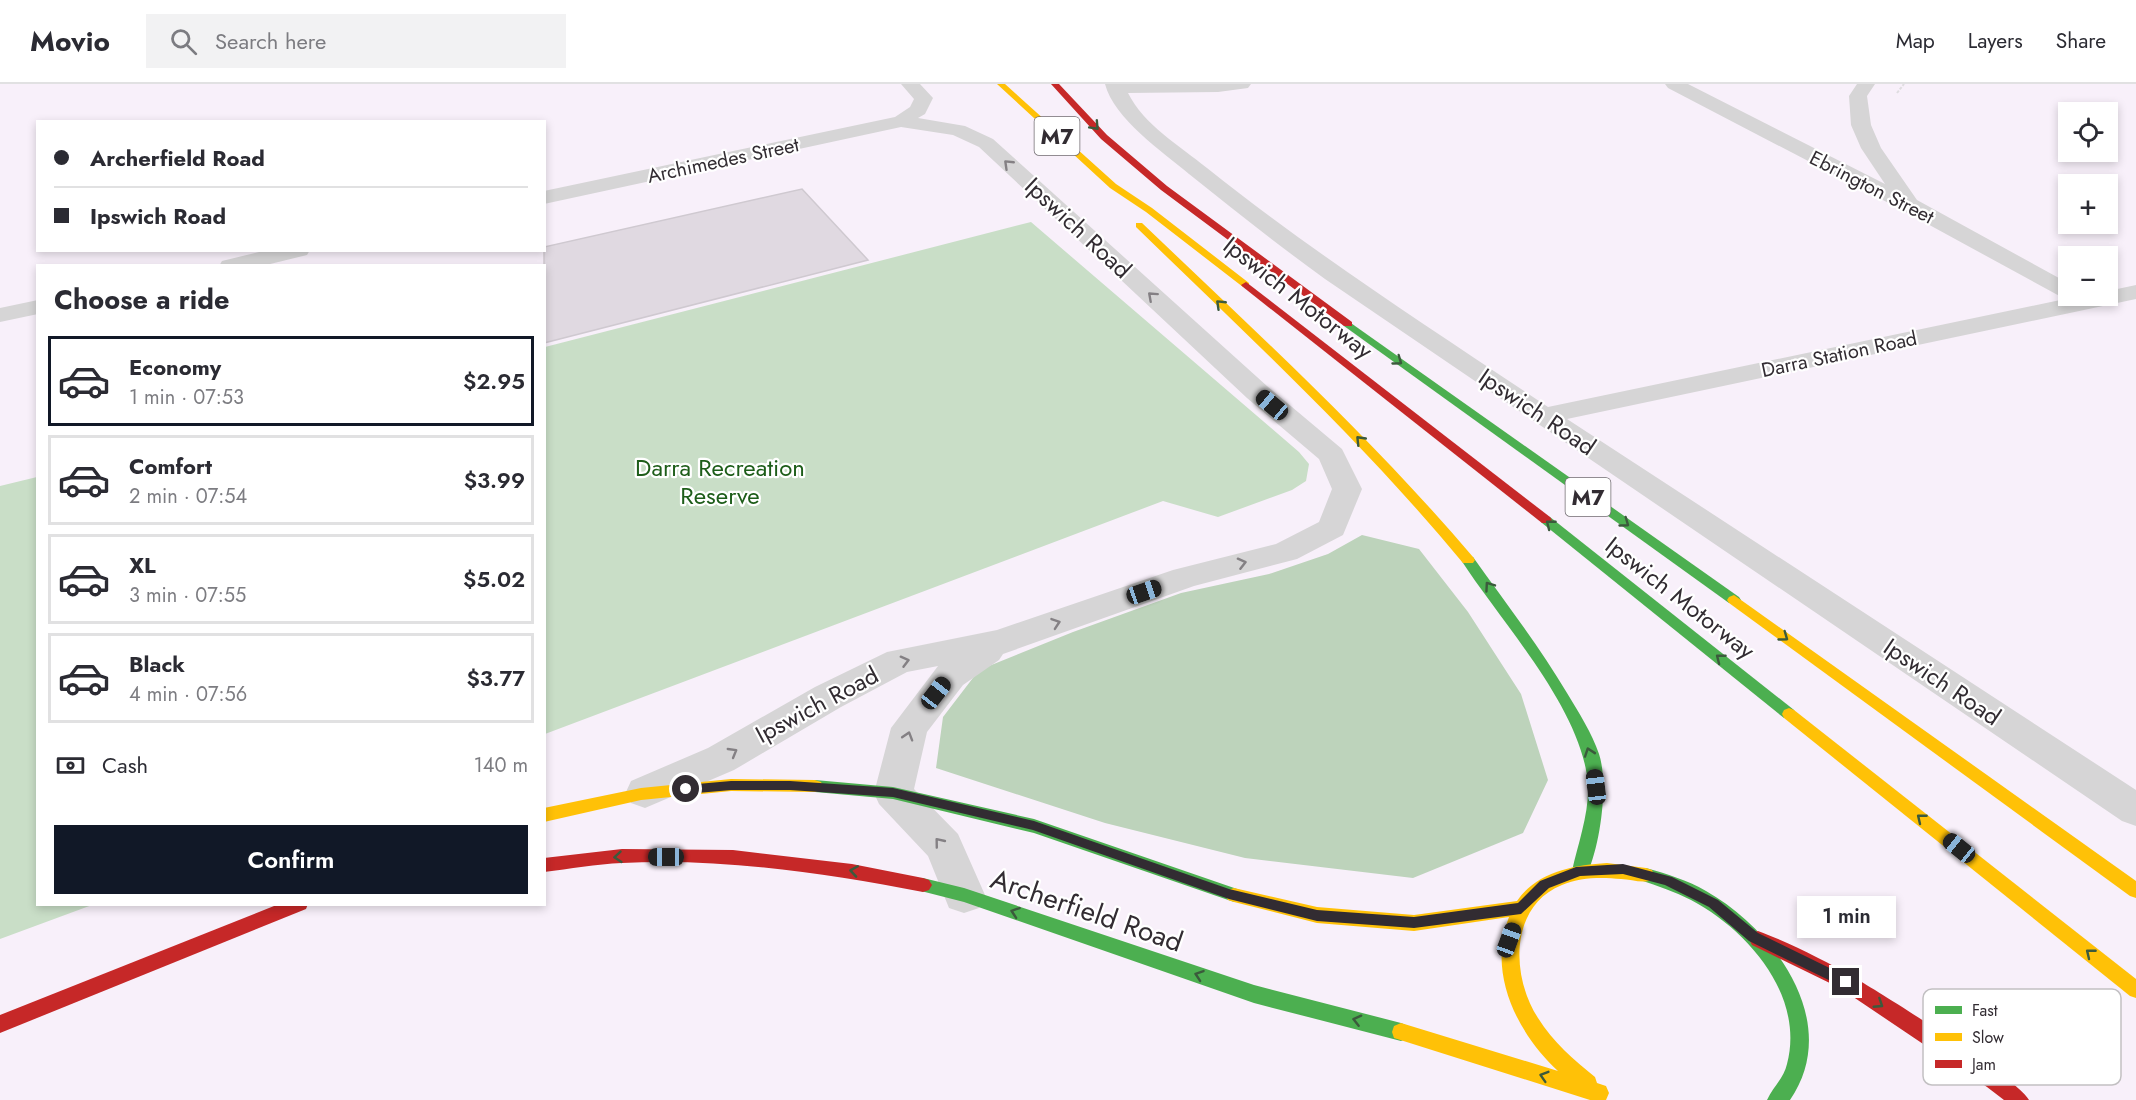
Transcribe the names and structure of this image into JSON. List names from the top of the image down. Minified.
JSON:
{"streets":{"main road":["M7","Ipswich Motorway","Archerfield Road"],"street":["Archimedes Street","Ebrington Street","Ipswich Road","Darra Station Road"]},"crossings":[["Archimedes Street","Ipswich Road"],["Ipswich Road","Darra Station Road"]],"parks":["Darra Recreation Reserve"],"legend":["Fast","Slow","Jam"],"page":{"header":"Movio","search":"Search here","nav":["Map","Layers","Share"],"map_buttons":["+","−"],"banner":["Archerfield Road","Ipswich Road"],"heading":"Choose a ride","list":[{"name":"Economy","note":"1 min · 07:53","value":"$2.95"},{"name":"Comfort","note":"2 min · 07:54","value":"$3.99"},{"name":"XL","note":"3 min · 07:55","value":"$5.02"},{"name":"Black","note":"4 min · 07:56","value":"$3.77"}],"pay":["Cash","140 m"],"buttons":"Confirm","bubble":"1 min"}}
